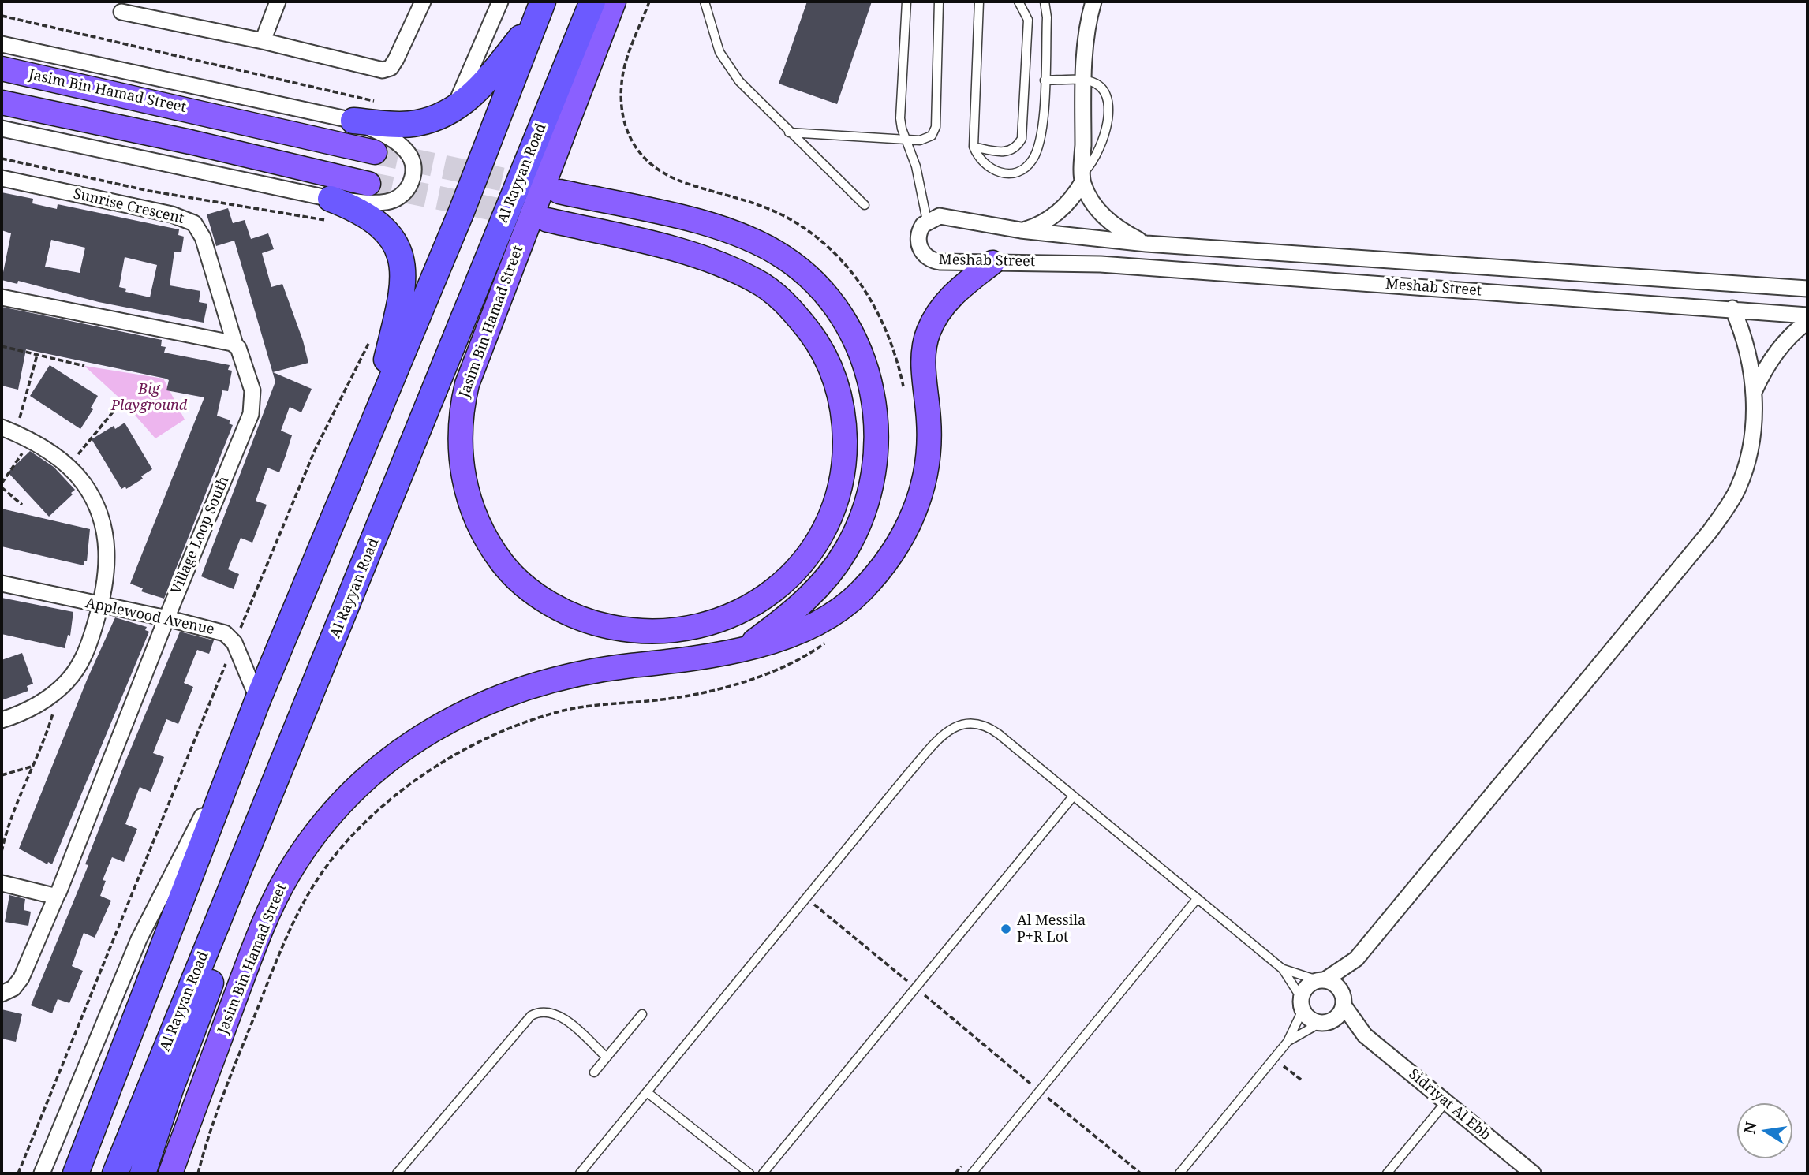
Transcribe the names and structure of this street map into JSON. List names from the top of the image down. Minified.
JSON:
{"streets":{"highway":["Al Rayyan Road"],"main road":["Jasim Bin Hamad Street"],"street":["Sunrise Crescent","Meshab Street","Village Loop South","Applewood Avenue","Sidriyat Al Ebb"]},"crossings":[["Jasim Bin Hamad Street","Meshab Street"],["Sunrise Crescent","Village Loop South"],["Village Loop South","Applewood Avenue"]],"parks":["Big Playground"],"places":["Al Messila P+R Lot"],"north":"left"}
